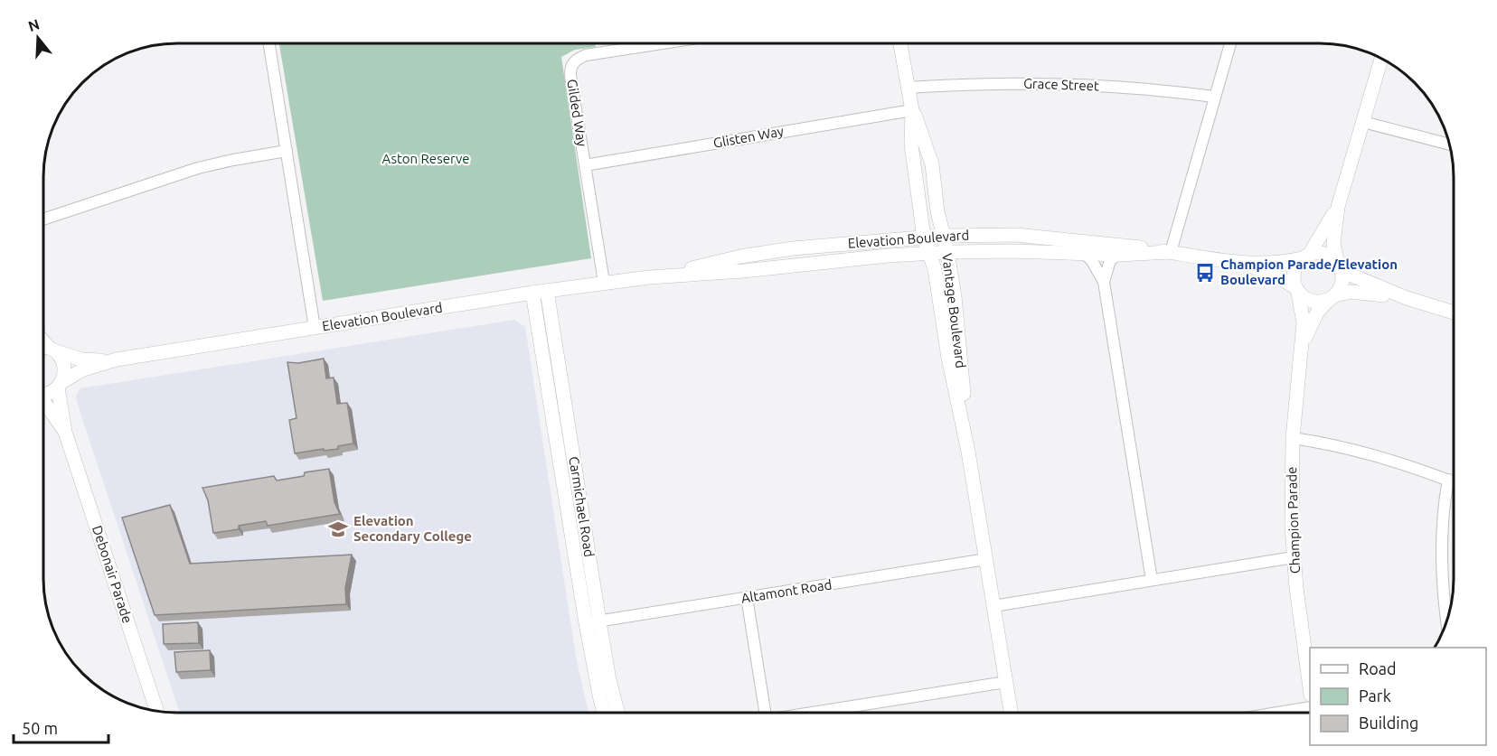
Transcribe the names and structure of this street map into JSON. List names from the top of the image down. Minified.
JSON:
{"streets":{"street":["Grace Street","Gilded Way","Glisten Way","Elevation Boulevard","Vantage Boulevard","Carmichael Road","Champion Parade","Debonair Parade","Altamont Road"]},"crossings":[["Grace Street","Vantage Boulevard"],["Gilded Way","Glisten Way"],["Gilded Way","Elevation Boulevard"],["Glisten Way","Vantage Boulevard"],["Elevation Boulevard","Vantage Boulevard"],["Elevation Boulevard","Carmichael Road"],["Elevation Boulevard","Champion Parade"],["Elevation Boulevard","Debonair Parade"],["Vantage Boulevard","Altamont Road"],["Carmichael Road","Altamont Road"]],"parks":["Aston Reserve"],"places":{"bus stop":["Champion Parade/Elevation Boulevard"],"school or university":["Elevation Secondary College"]},"legend":["Road","Park","Building"],"scale_bar":"50 m","north":"top"}
